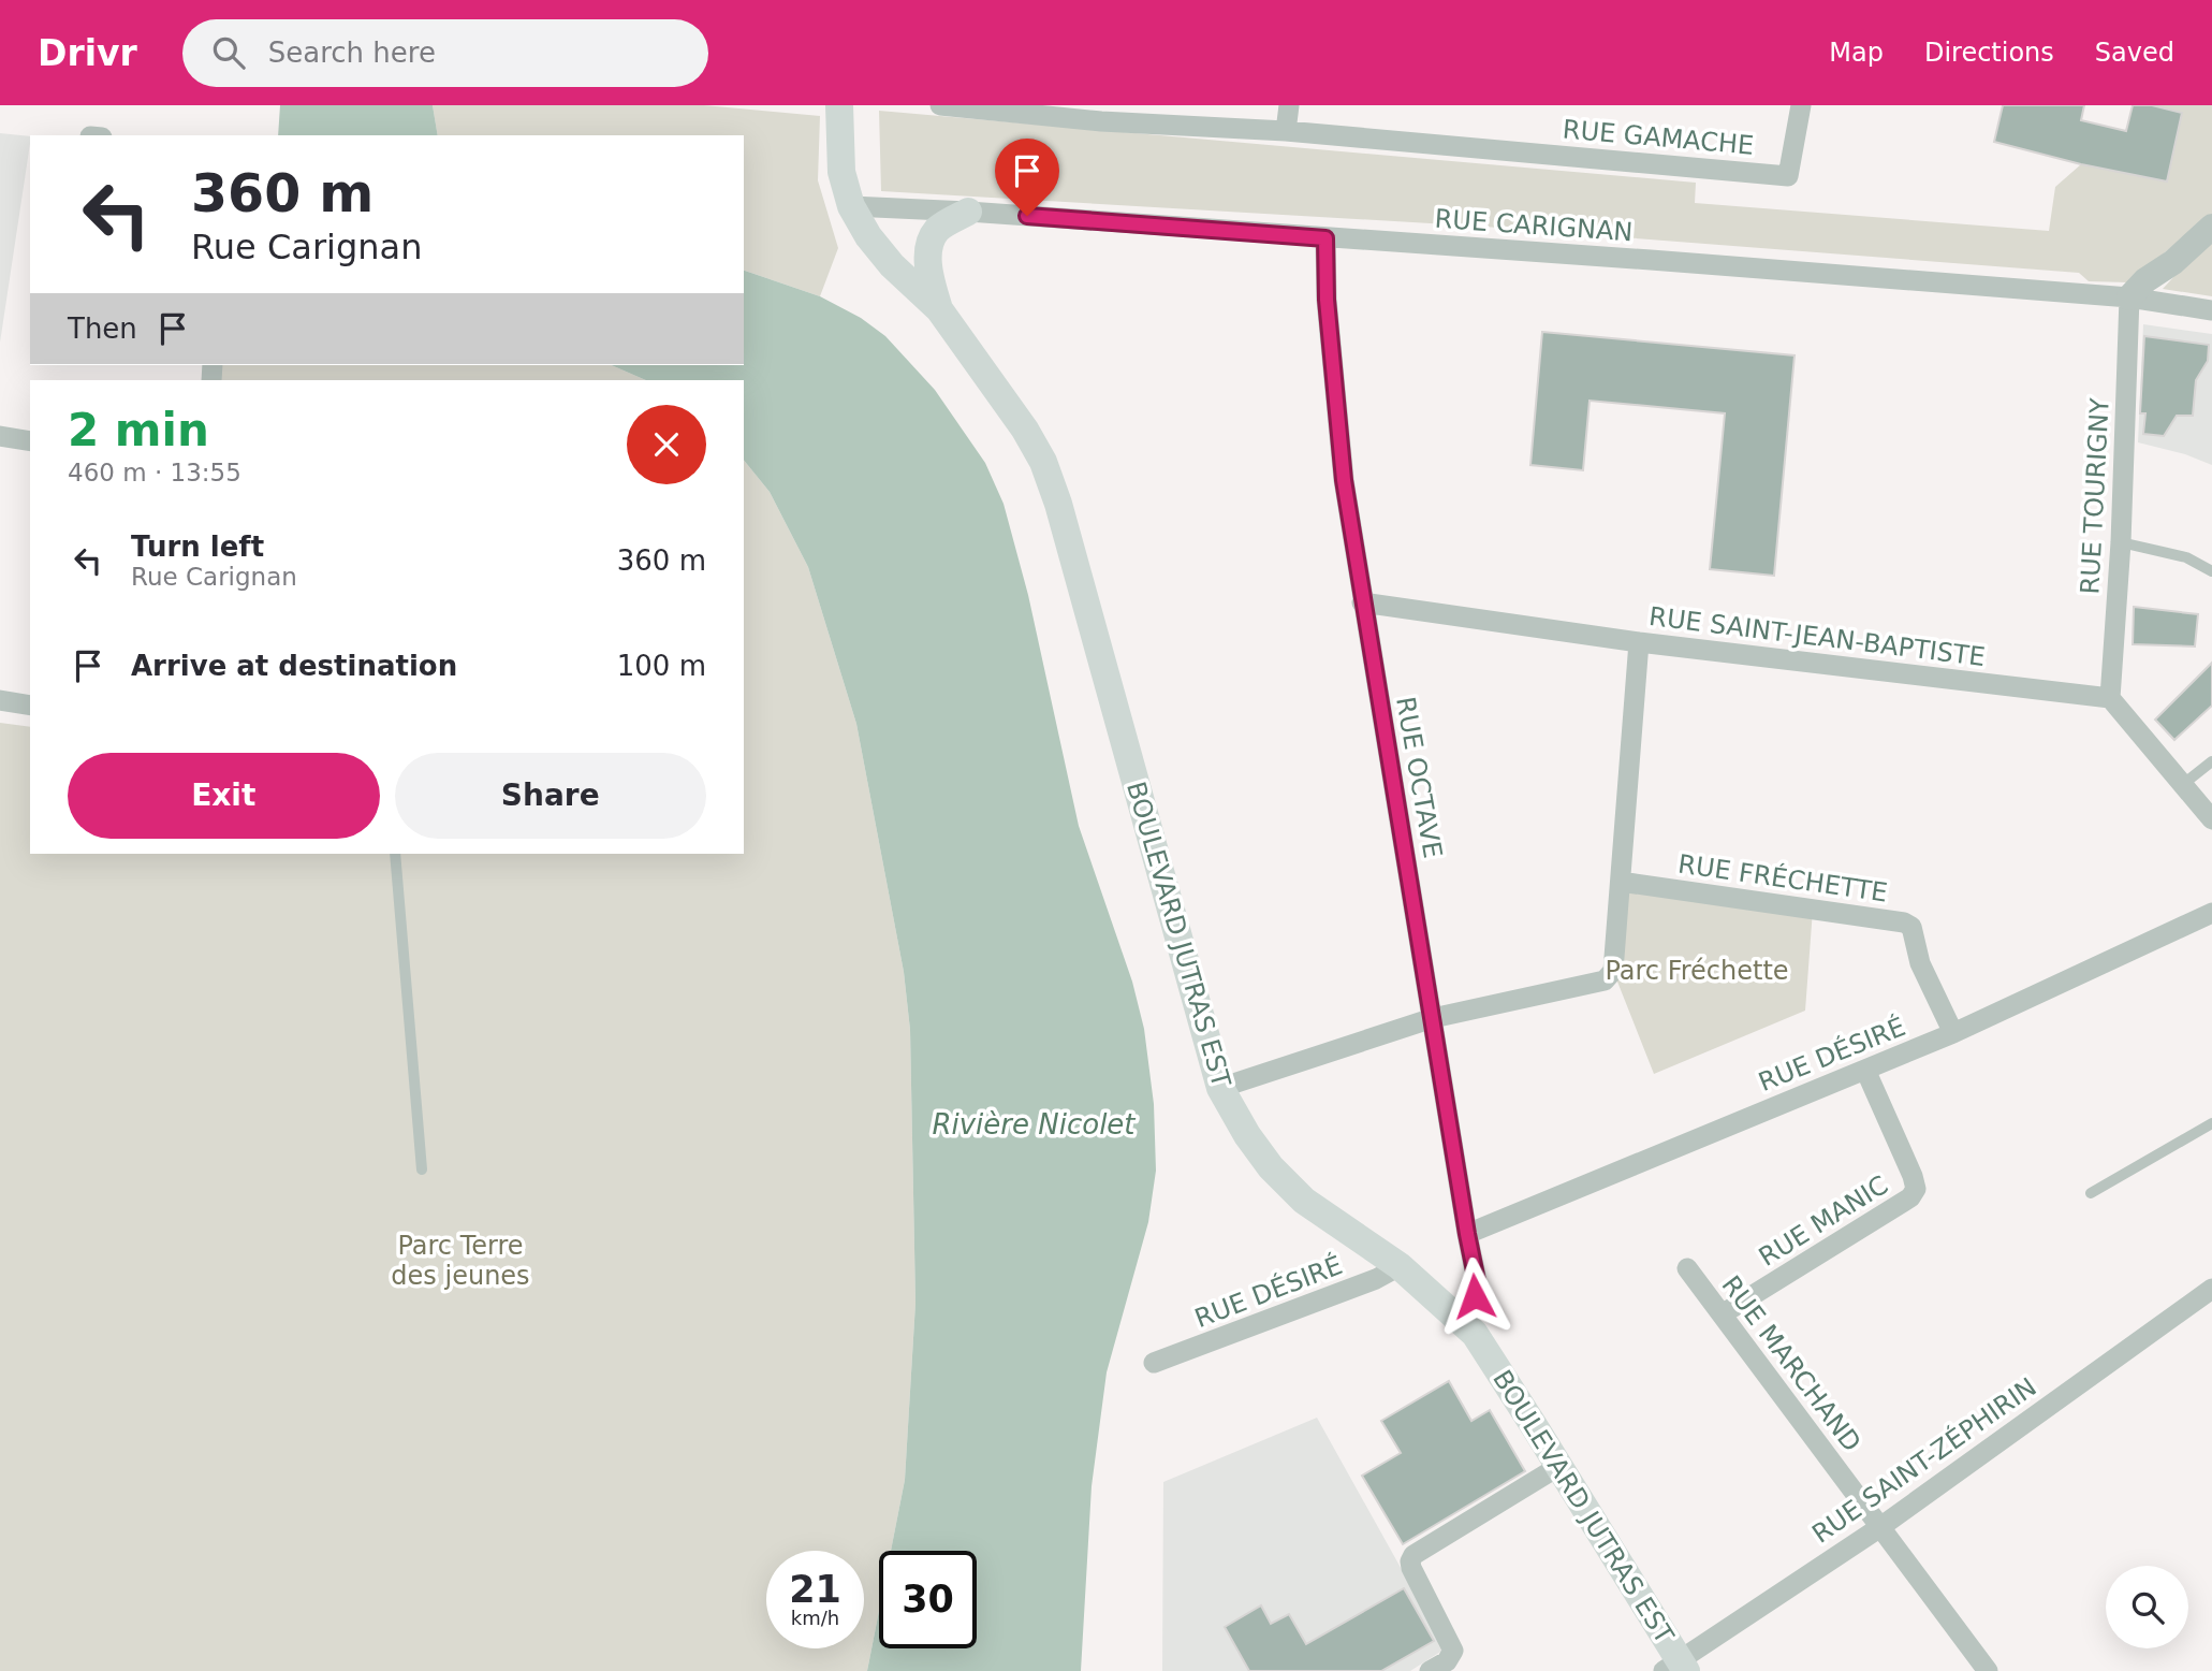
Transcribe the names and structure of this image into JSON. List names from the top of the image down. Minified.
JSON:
{"streets":{"main road":["BOULEVARD JUTRAS EST"],"street":["RUE GAMACHE","RUE CARIGNAN","RUE TOURIGNY","RUE SAINT-JEAN-BAPTISTE","RUE OCTAVE","RUE FRÉCHETTE","RUE DÉSIRÉ","RUE MANIC","RUE MARCHAND","RUE SAINT-ZÉPHIRIN"]},"crossings":[["RUE CARIGNAN","RUE TOURIGNY"],["RUE CARIGNAN","RUE OCTAVE"],["RUE CARIGNAN","BOULEVARD JUTRAS EST"],["RUE TOURIGNY","RUE SAINT-JEAN-BAPTISTE"],["RUE SAINT-JEAN-BAPTISTE","RUE OCTAVE"],["RUE OCTAVE","BOULEVARD JUTRAS EST"],["RUE OCTAVE","RUE DÉSIRÉ"],["RUE FRÉCHETTE","RUE DÉSIRÉ"],["BOULEVARD JUTRAS EST","RUE DÉSIRÉ"],["BOULEVARD JUTRAS EST","RUE SAINT-ZÉPHIRIN"],["RUE DÉSIRÉ","RUE MANIC"],["RUE MANIC","RUE MARCHAND"],["RUE MARCHAND","RUE SAINT-ZÉPHIRIN"]],"water":["Rivière Nicolet"],"parks":["Parc Fréchette","Parc Terre des jeunes"],"page":{"header":"Drivr","search":"Search here","nav":["Map","Directions","Saved"],"turn":["360 m","Rue Carignan"],"then":"Then","heading":["2 min","460 m · 13:55"],"list":[{"name":"Turn left","note":"Rue Carignan","value":"360 m"},{"name":"Arrive at destination","value":"100 m"}],"buttons":["Exit","Share"],"speed":"21 km/h","limit":"30"}}
